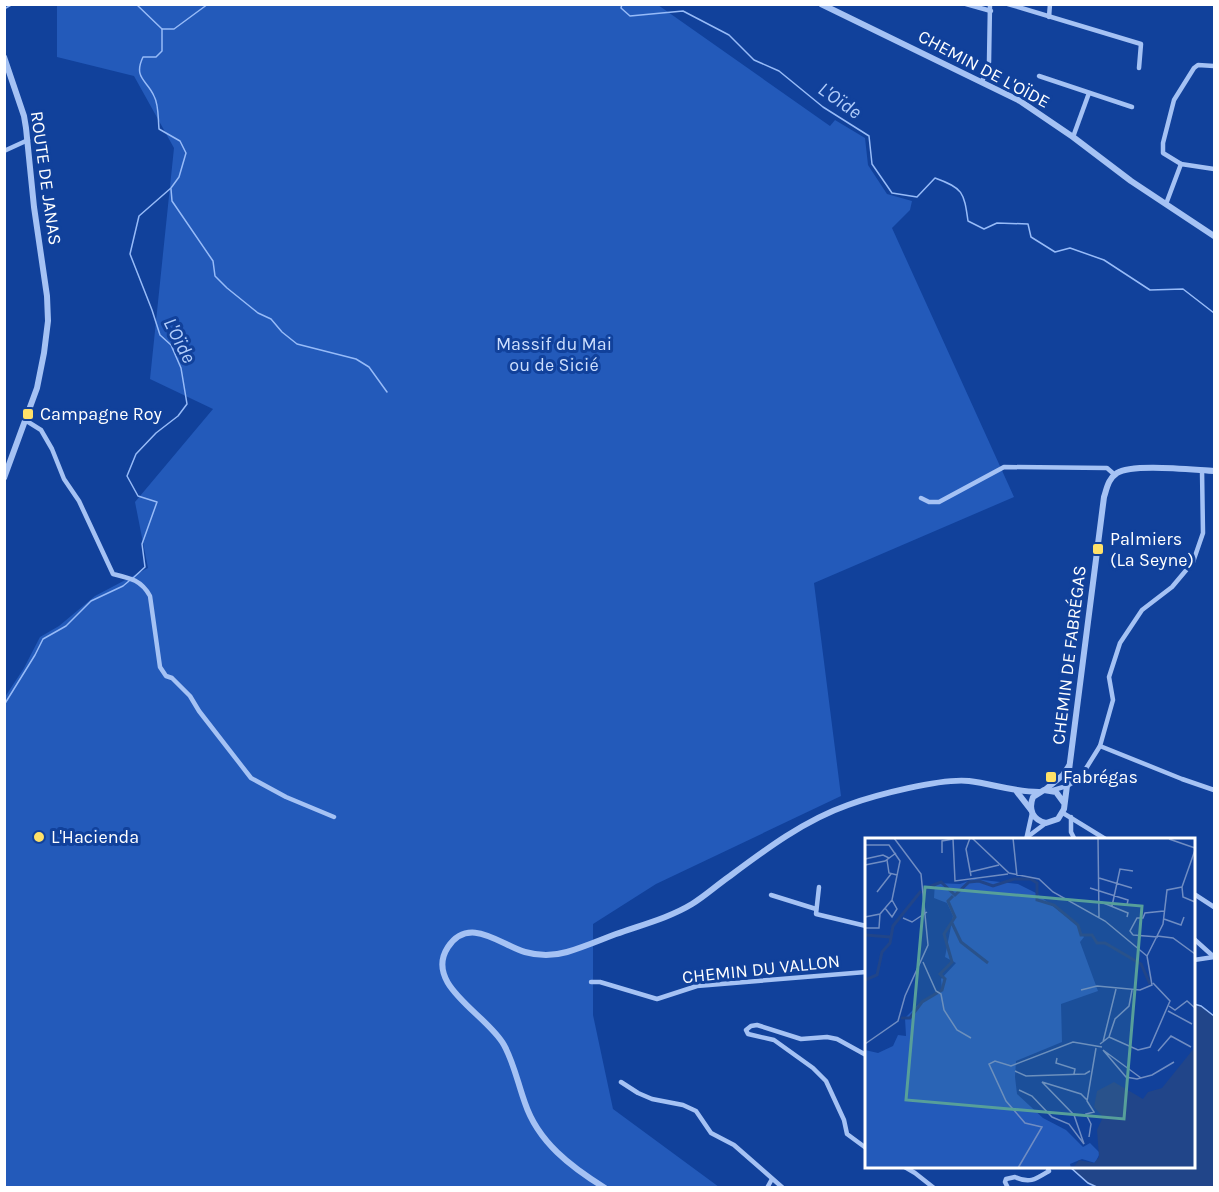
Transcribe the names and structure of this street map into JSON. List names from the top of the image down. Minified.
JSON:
{"streets":{"street":["CHEMIN DE L'OÏDE","ROUTE DE JANAS","CHEMIN DE FABRÉGAS","CHEMIN DU VALLON"]},"water":["L'Oïde"],"parks":["Massif du Mai ou de Sicié"],"places":{"transit":["Campagne Roy","Palmiers (La Seyne)","Fabrégas"],"other":["L'Hacienda"]}}
